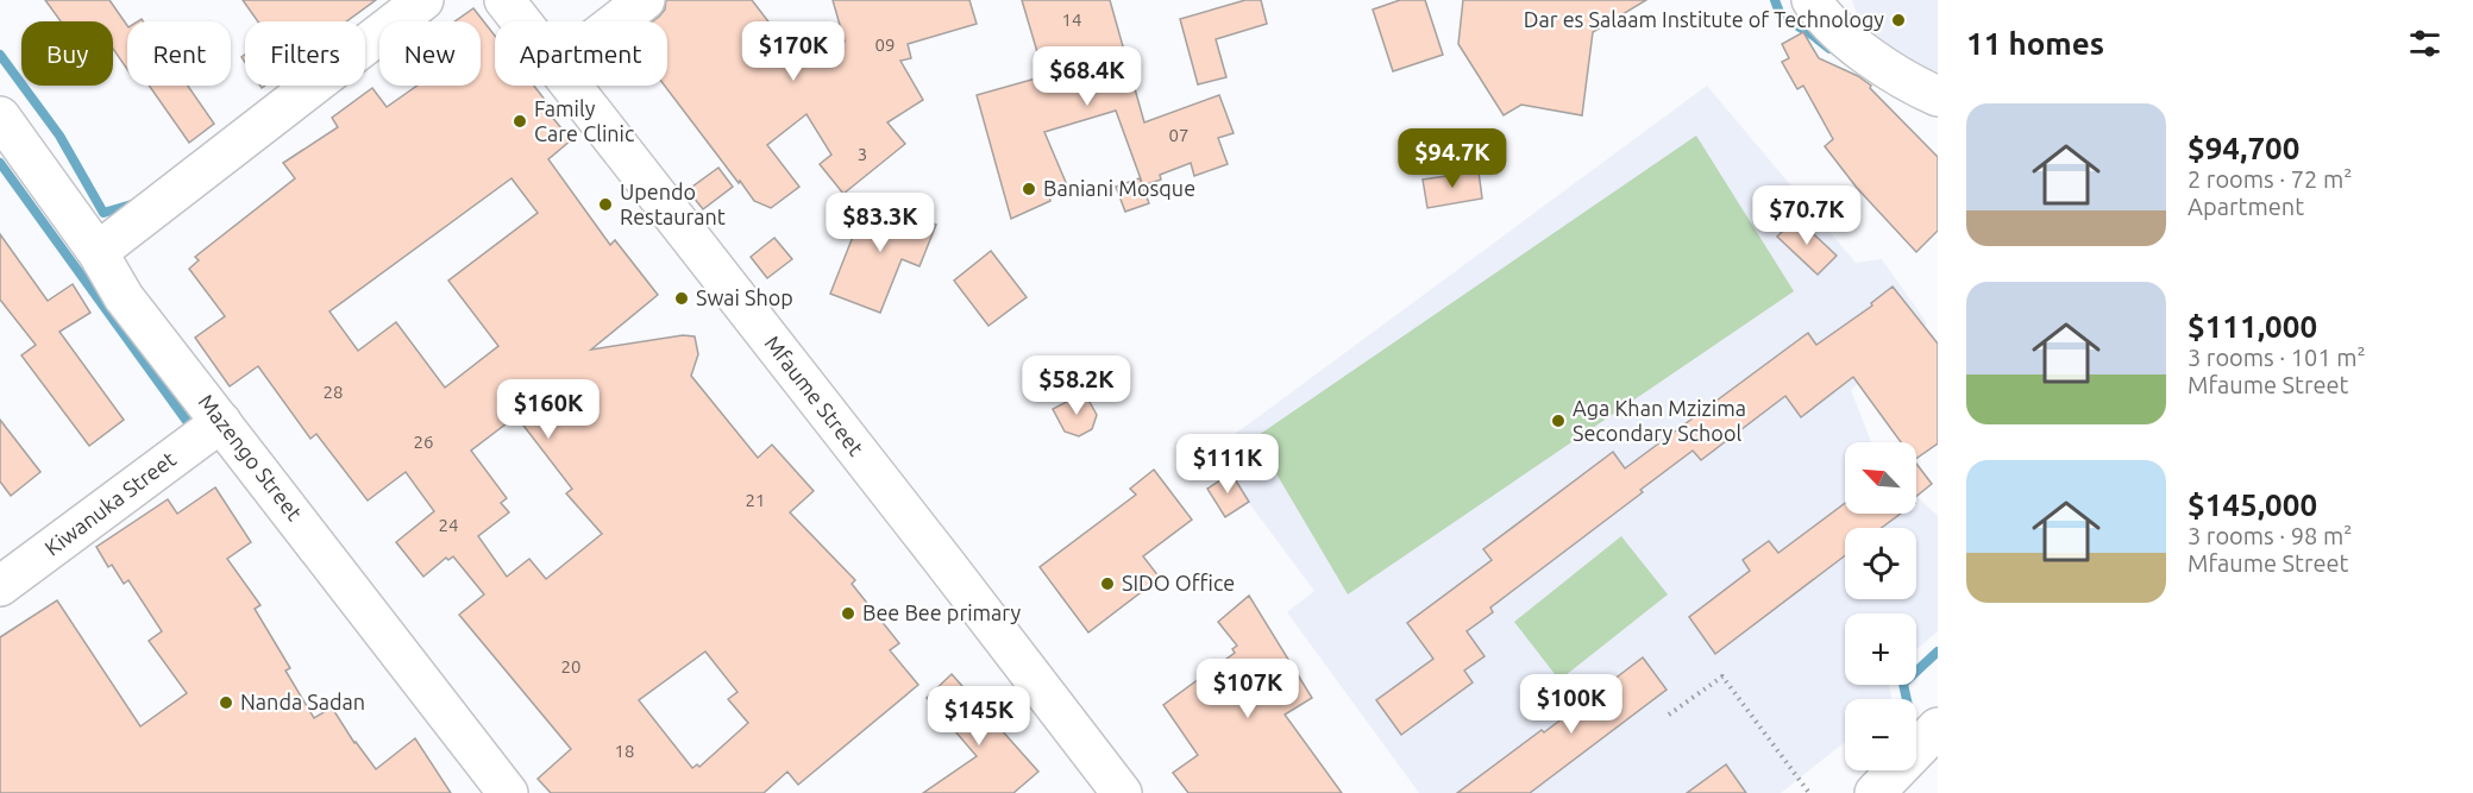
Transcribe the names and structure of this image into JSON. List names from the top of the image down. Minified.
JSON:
{"streets":{"street":["Mfaume Street","Mazengo Street","Kiwanuka Street"]},"crossings":[["Mazengo Street","Kiwanuka Street"]],"places":["Dar es Salaam Institute of Technology","Family Care Clinic","Baniani Mosque","Upendo Restaurant","Swai Shop","Aga Khan Mzizima Secondary School","SIDO Office","Bee Bee primary","Nanda Sadan"],"house_numbers":["14","09","07","3","28","26","21","24","20","18"],"north":"top left","page":{"heading":"11 homes","price":["$170K","$68.4K","$94.7K","$70.7K","$83.3K","$58.2K","$160K","$111K","$107K","$100K","$145K"],"chip":["Buy","Rent","Filters","New","Apartment"],"list":[{"name":"$94,700","note":"2 rooms · 72 m² · Apartment"},{"name":"$111,000","note":"3 rooms · 101 m² · Mfaume Street"},{"name":"$145,000","note":"3 rooms · 98 m² · Mfaume Street"}],"map_buttons":["+","−"]}}
